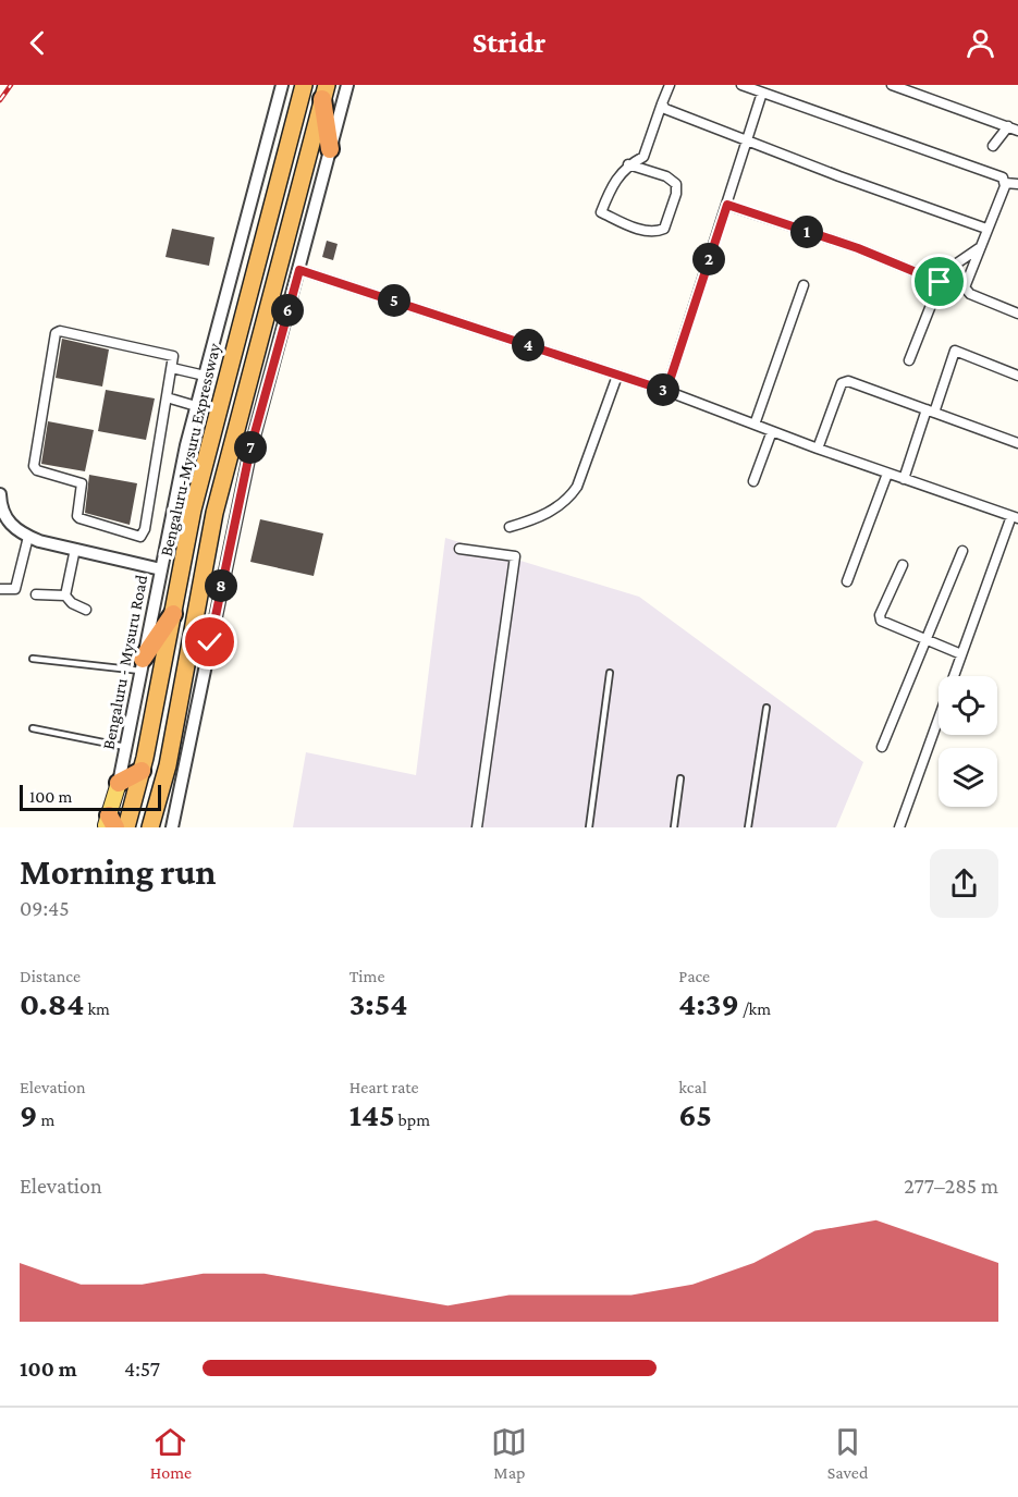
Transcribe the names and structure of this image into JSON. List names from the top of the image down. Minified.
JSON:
{"streets":{"highway":["Bengaluru-Mysuru Expressway"],"main road":["Bengaluru - Mysuru Road"]},"scale_bar":"100 m","page":{"header":"Stridr","pins":["1","2","5","6","4","3","7","8"],"scale":"100 m","heading":["Morning run","09:45"],"stats":[["Distance","0.84 km"],["Time","3:54"],["Pace","4:39 /km"],["Elevation","9 m"],["Heart rate","145 bpm"],["kcal","65"]],"chart":["Elevation","277–285 m"],"list":[{"name":"100 m","note":"4:57"}],"tabs":["Home","Map","Saved"]}}
